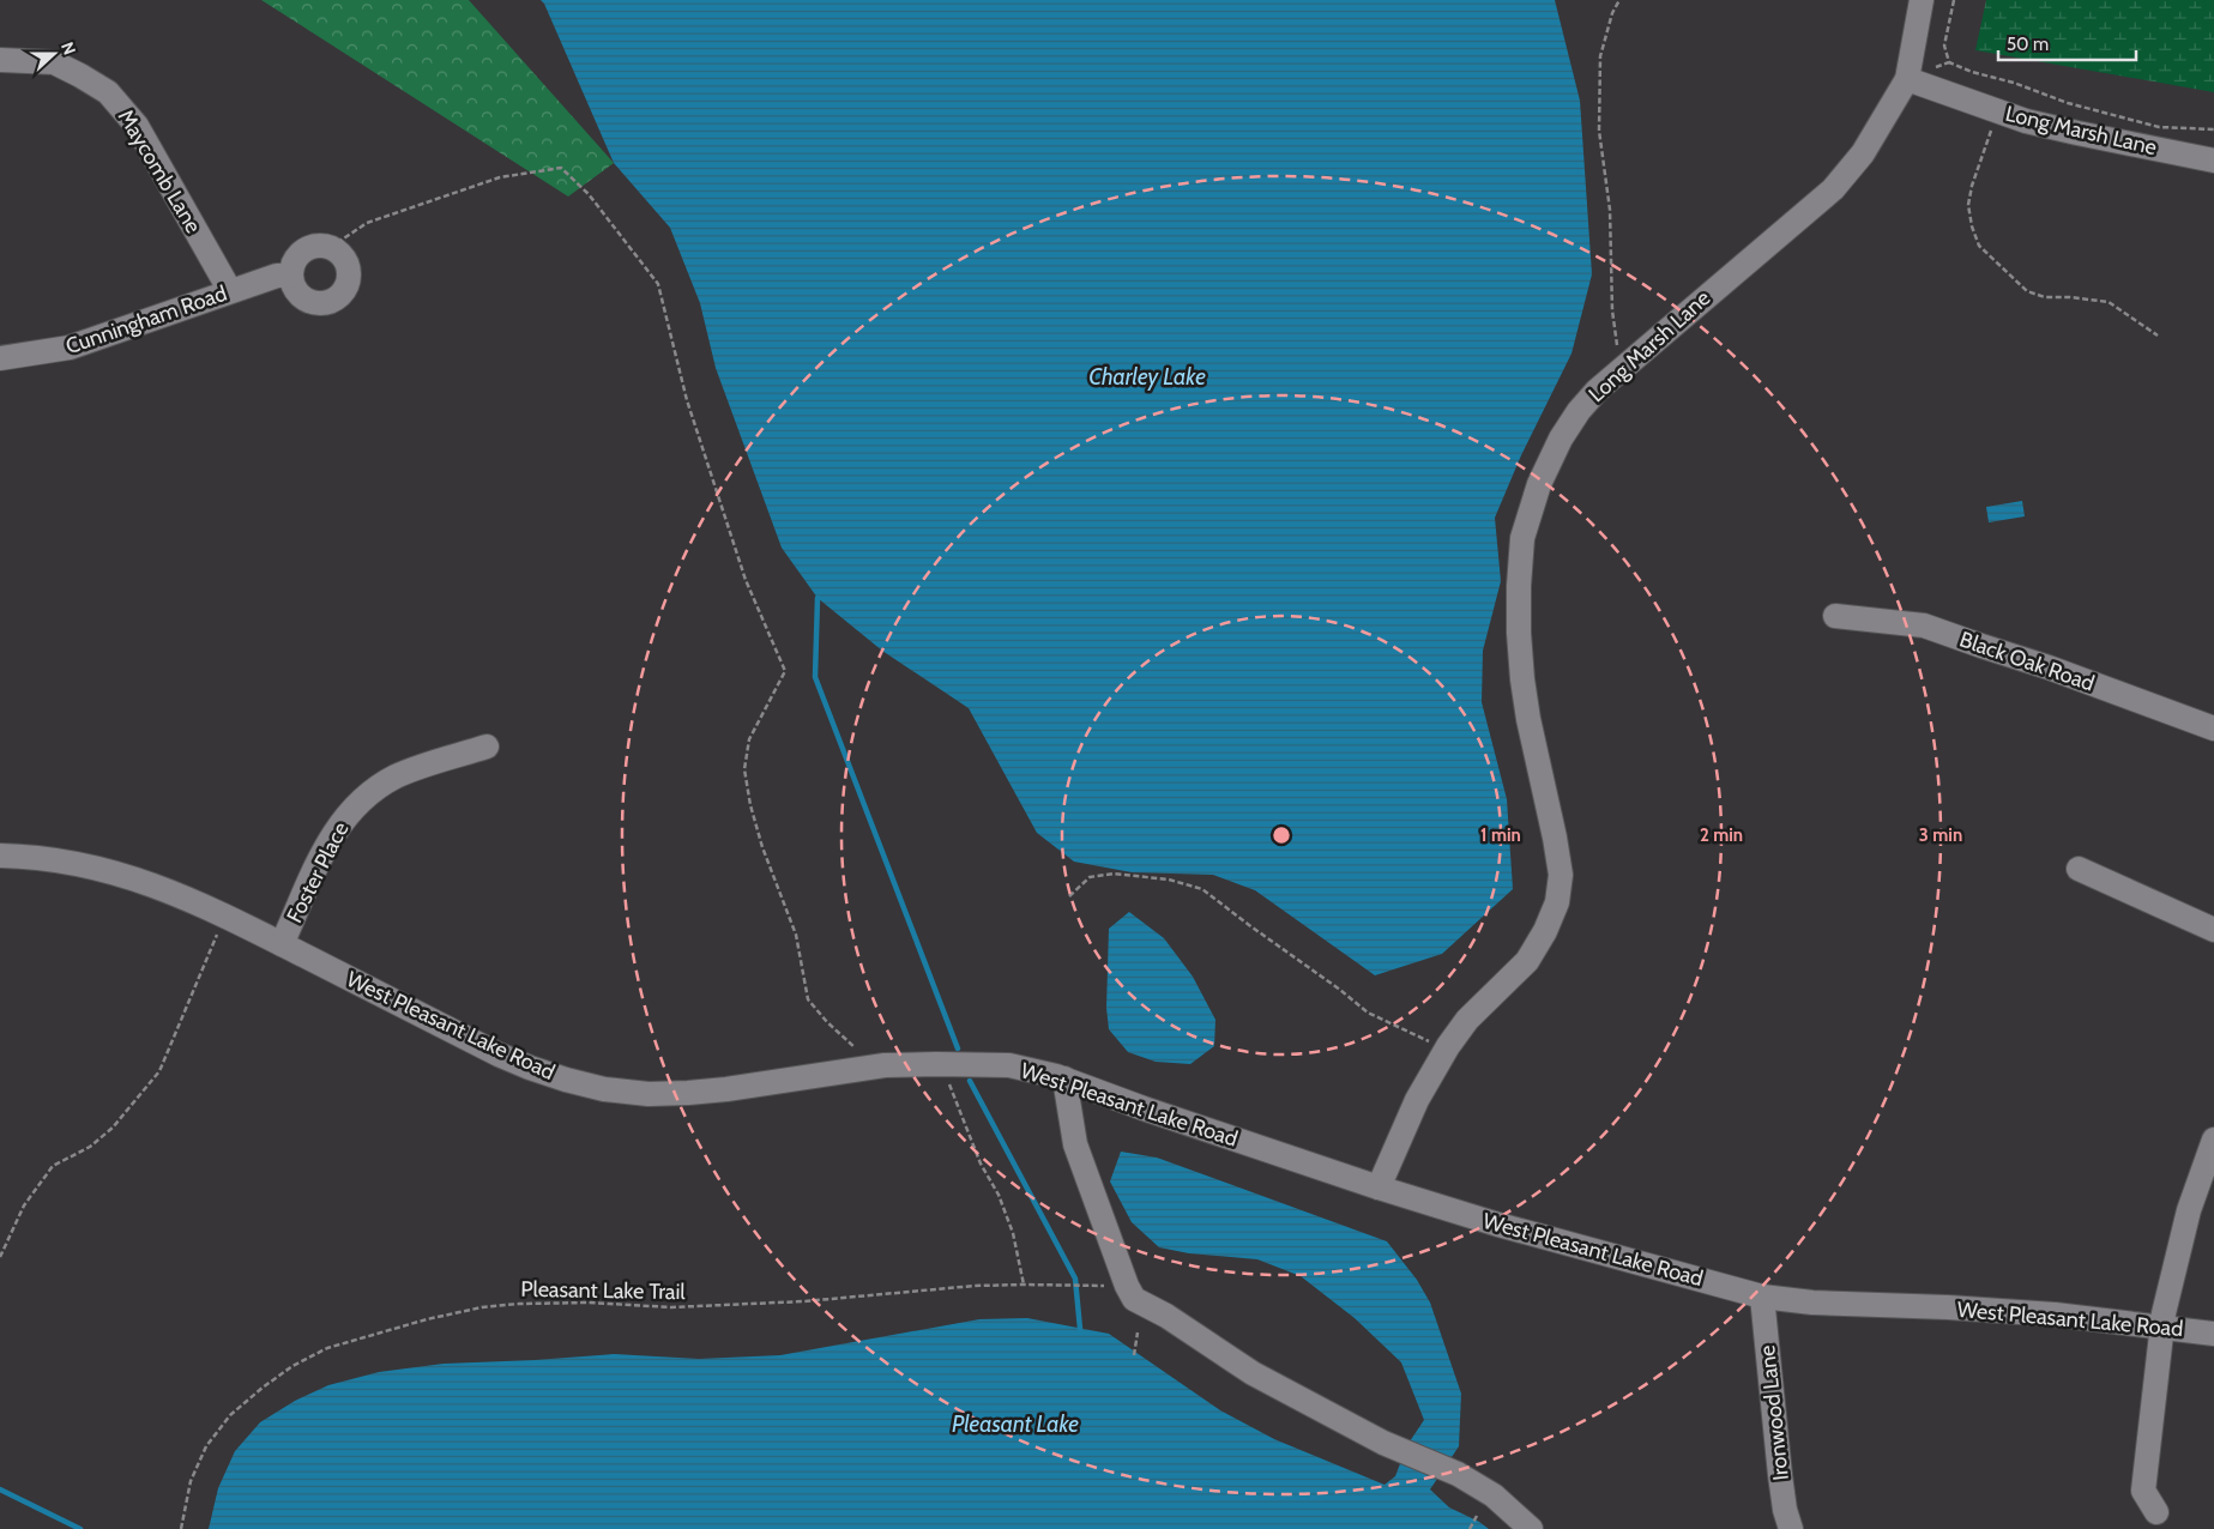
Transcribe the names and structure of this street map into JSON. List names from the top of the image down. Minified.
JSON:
{"streets":{"street":["Long Marsh Lane","Maycomb Lane","Cunningham Road","Black Oak Road","Foster Place","West Pleasant Lake Road","Ironwood Lane"],"path":["Pleasant Lake Trail"]},"crossings":[["Long Marsh Lane","West Pleasant Lake Road"],["Maycomb Lane","Cunningham Road"],["Foster Place","West Pleasant Lake Road"],["West Pleasant Lake Road","Ironwood Lane"]],"water":["Charley Lake","Pleasant Lake"],"scale_bar":"50 m","north":"right","rings":["1 min","2 min","3 min"]}
